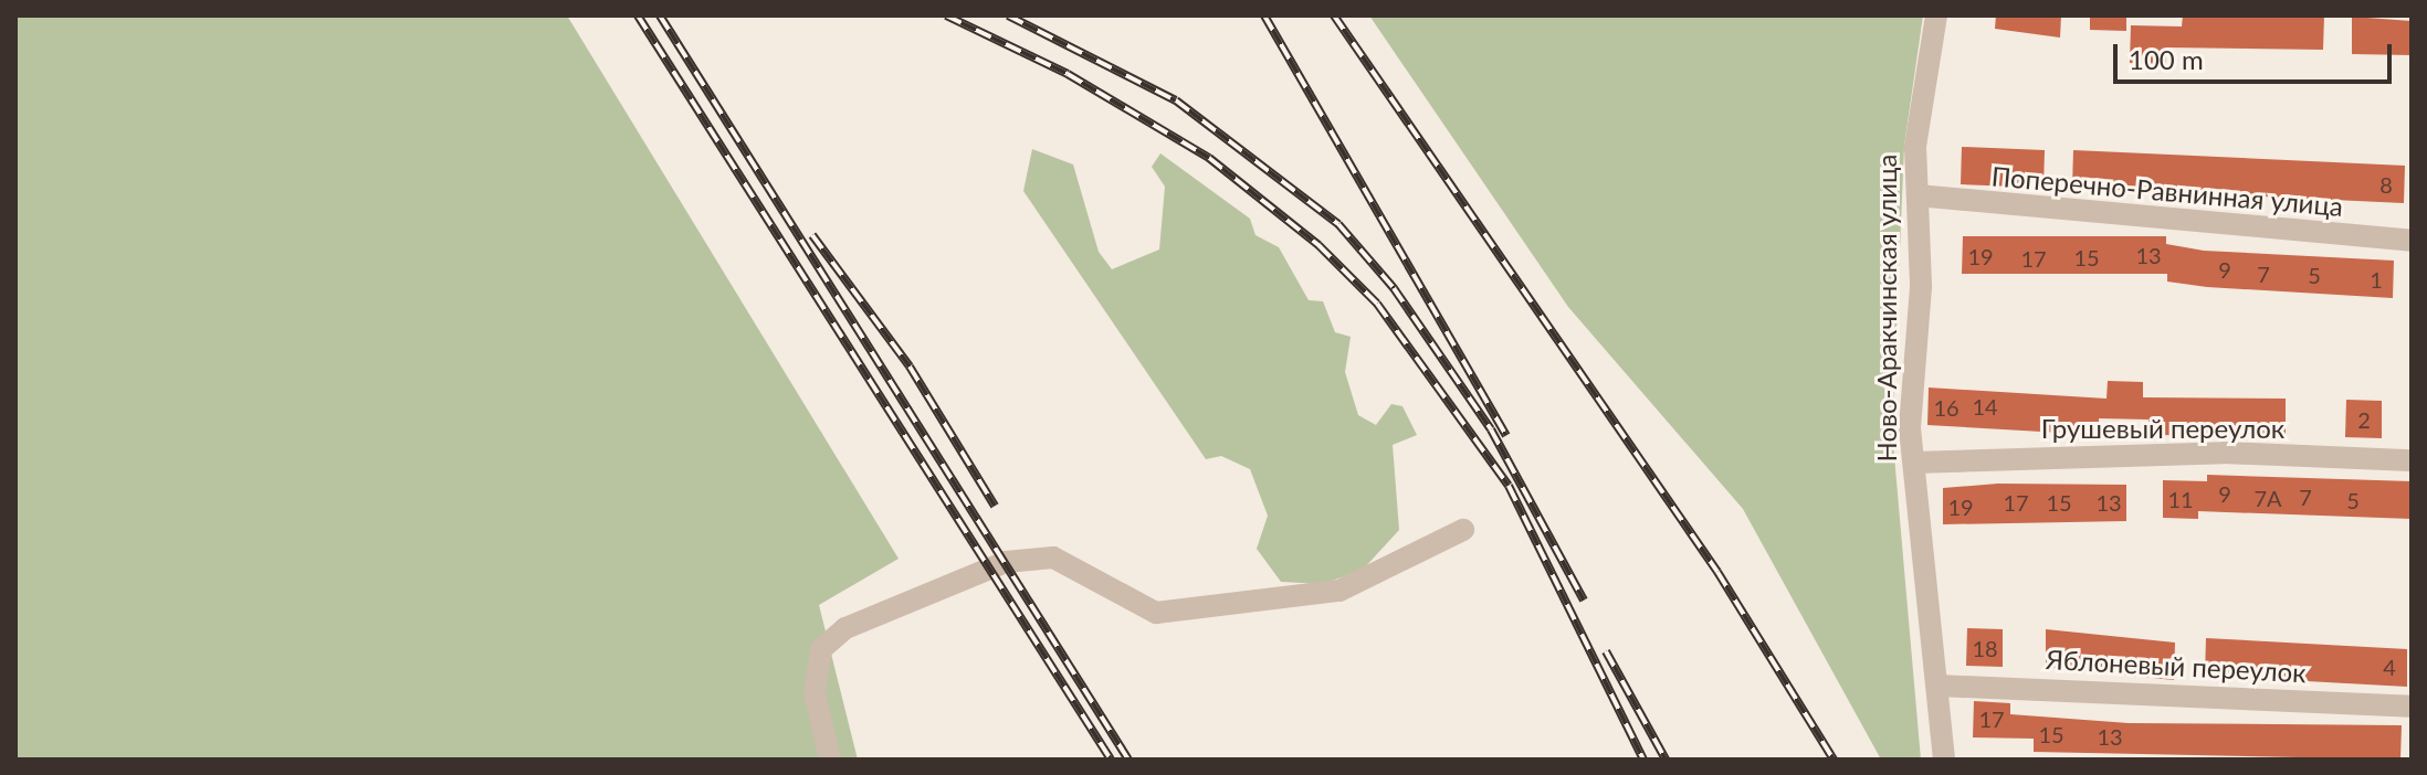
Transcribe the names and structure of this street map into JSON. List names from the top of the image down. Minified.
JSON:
{"streets":{"street":["Поперечно-Равнинная улица","Ново-Аракчинская улица","Грушевый переулок","Яблоневый переулок"]},"crossings":[["Поперечно-Равнинная улица","Ново-Аракчинская улица"],["Ново-Аракчинская улица","Грушевый переулок"],["Ново-Аракчинская улица","Яблоневый переулок"]],"house_numbers":["8","13","19","15","17","9","7","5","1","14","16","2","9","7","7А","11","5","17","15","13","19","18","4","17","15","13"],"scale_bar":"100 m"}
